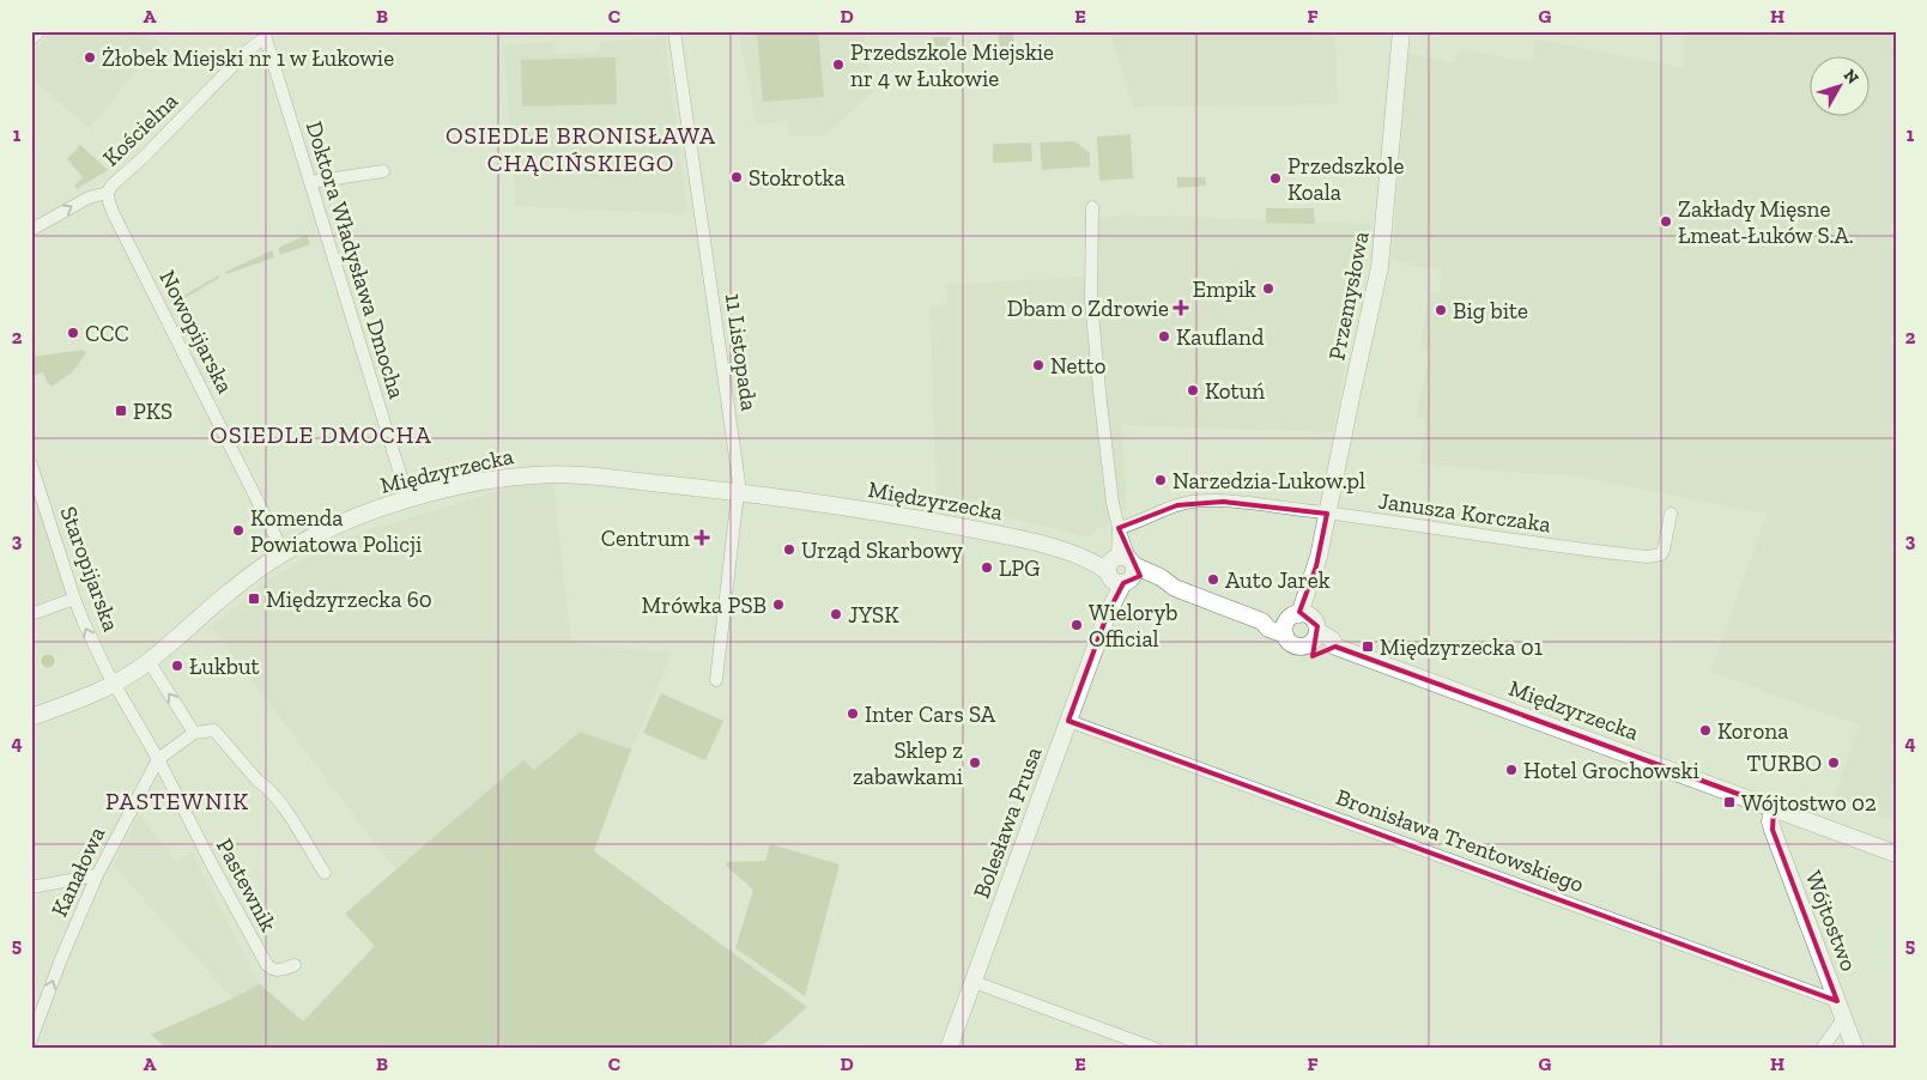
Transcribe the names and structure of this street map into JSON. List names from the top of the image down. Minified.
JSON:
{"streets":{"main road":["Przemysłowa","Międzyrzecka","Bolesława Prusa","Wójtostwo"],"street":["Kościelna","Doktora Władysława Dmocha","Nowopijarska","11 Listopada","Janusza Korczaka","Staropijarska","Bronisława Trentowskiego","Kanałowa","Pastewnik"]},"crossings":[["Kościelna","Doktora Władysława Dmocha"],["Kościelna","Nowopijarska"],["Doktora Władysława Dmocha","Międzyrzecka"],["Przemysłowa","Międzyrzecka"],["Przemysłowa","Janusza Korczaka"],["Nowopijarska","Międzyrzecka"],["11 Listopada","Międzyrzecka"],["Międzyrzecka","Staropijarska"],["Międzyrzecka","Bolesława Prusa"],["Międzyrzecka","Pastewnik"],["Międzyrzecka","Wójtostwo"],["Staropijarska","Pastewnik"],["Bolesława Prusa","Bronisława Trentowskiego"],["Bronisława Trentowskiego","Wójtostwo"],["Kanałowa","Pastewnik"]],"one_way":["Staropijarska","Kanałowa"],"districts":["OSIEDLE BRONISŁAWA CHĄCIŃSKIEGO","OSIEDLE DMOCHA","PASTEWNIK"],"places":{"other":["Żłobek Miejski nr 1 w Łukowie","Przedszkole Miejskie nr 4 w Łukowie","Stokrotka","Przedszkole Koala","Zakłady Mięsne Łmeat-Łuków S.A.","Empik","Big bite","CCC","Kaufland","Netto","Kotuń","Narzedzia-Lukow.pl","Komenda Powiatowa Policji","Urząd Skarbowy","LPG","Auto Jarek","Mrówka PSB","JYSK","Wieloryb Official","Łukbut","Inter Cars SA","Korona","Sklep z zabawkami","TURBO","Hotel Grochowski"],"health":["Dbam o Zdrowie","Centrum"],"transit":["PKS","Międzyrzecka 60","Międzyrzecka 01","Wójtostwo 02"]},"north":"top right","grid":{"columns":["A","B","C","D","E","F","G","H"],"rows":["1","2","3","4","5"]}}
